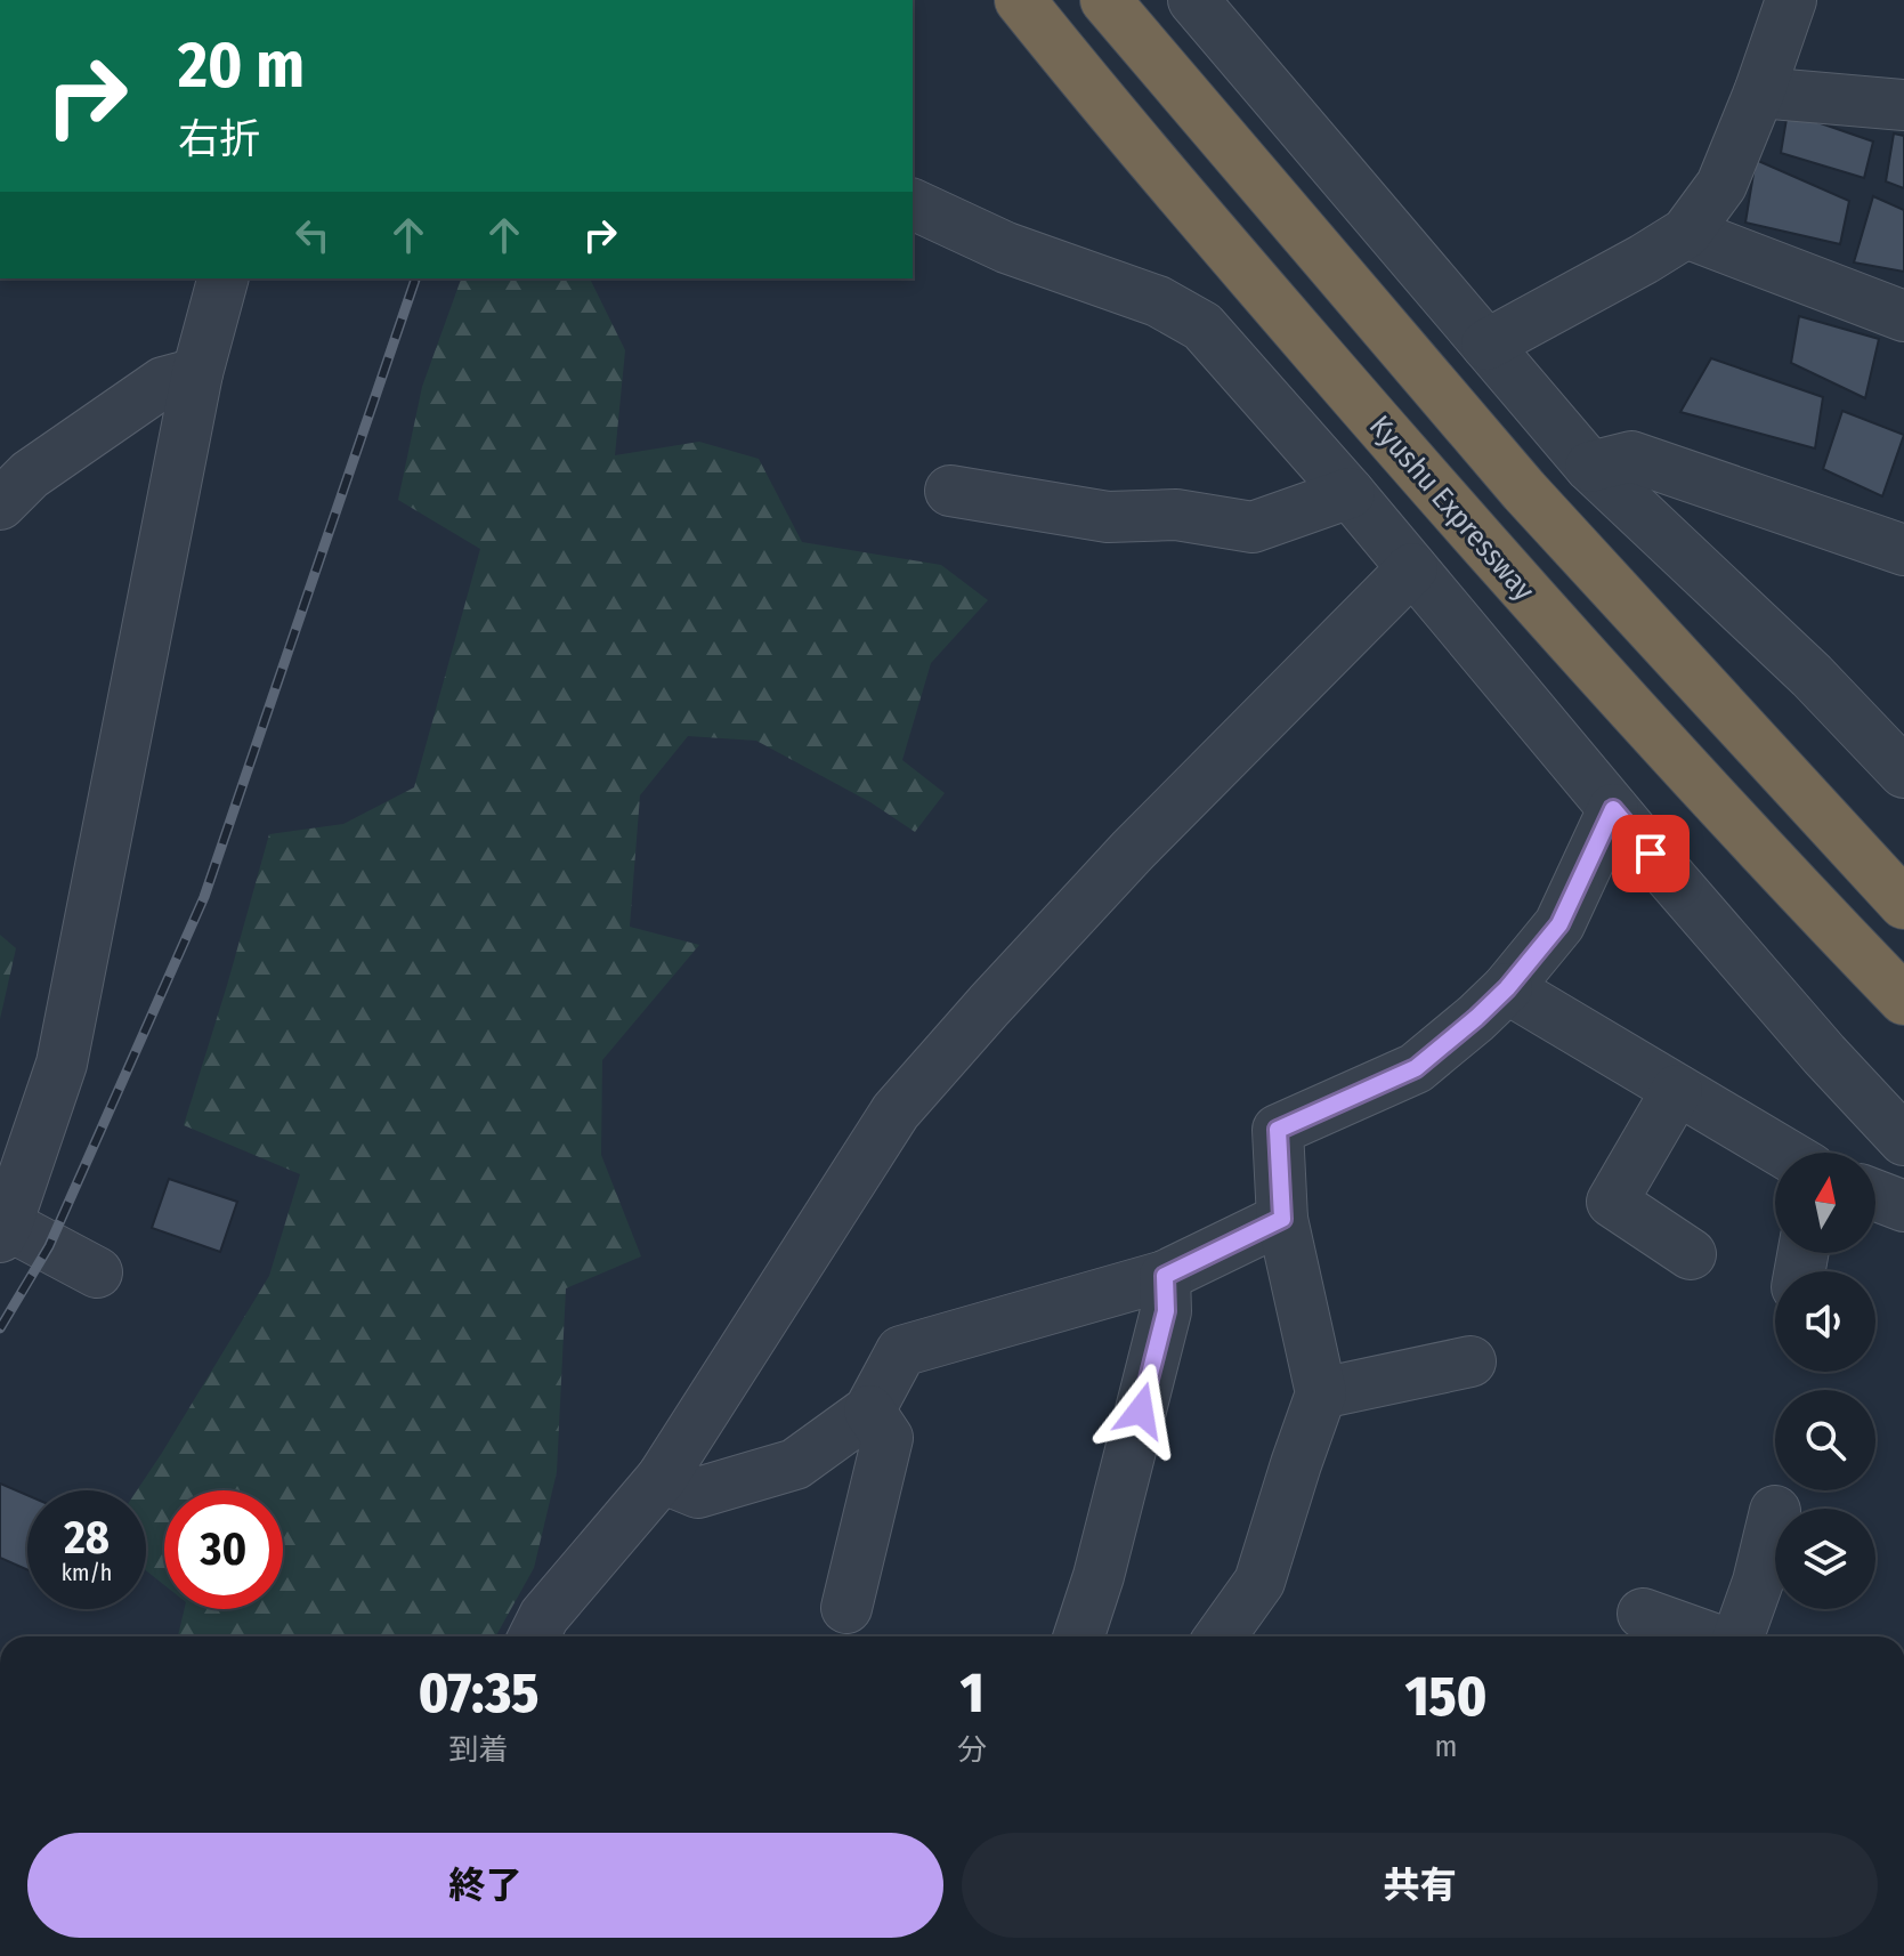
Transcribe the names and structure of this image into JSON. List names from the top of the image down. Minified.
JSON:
{"streets":{"highway":["Kyushu Expressway"]},"north":"top","page":{"turn":["20 m","右折"],"speed":"28 km/h","limit":"30","eta":["07:35","到着","1","分","150","m"],"buttons":["終了","共有"]}}
